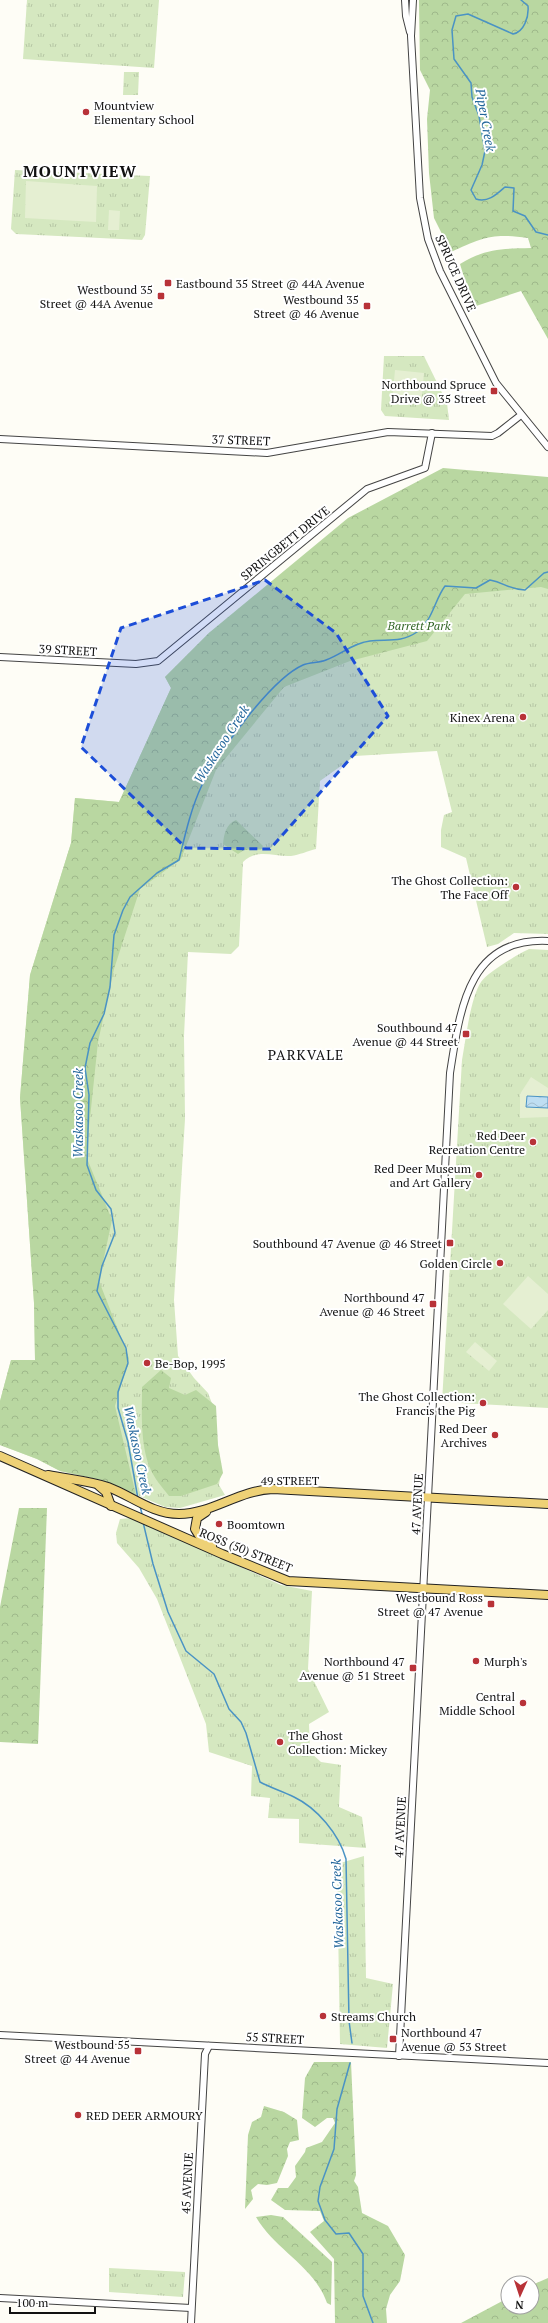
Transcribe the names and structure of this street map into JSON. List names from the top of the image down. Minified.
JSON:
{"streets":{"main road":["49 STREET","ROSS (50) STREET"],"street":["SPRUCE DRIVE","37 STREET","SPRINGBETT DRIVE","39 STREET","47 AVENUE","55 STREET","45 AVENUE"]},"crossings":[["SPRUCE DRIVE","37 STREET"],["37 STREET","SPRINGBETT DRIVE"],["SPRINGBETT DRIVE","39 STREET"],["49 STREET","47 AVENUE"],["49 STREET","ROSS (50) STREET"],["47 AVENUE","ROSS (50) STREET"],["47 AVENUE","55 STREET"],["55 STREET","45 AVENUE"]],"districts":["MOUNTVIEW","PARKVALE"],"water":["Piper Creek","Waskasoo Creek"],"parks":["Barrett Park"],"places":{"other":["Mountview Elementary School","Kinex Arena","The Ghost Collection: The Face Off","Red Deer Recreation Centre","Red Deer Museum and Art Gallery","Golden Circle","Be-Bop, 1995","The Ghost Collection: Francis the Pig","Red Deer Archives","Boomtown","Murph's","Central Middle School","The Ghost Collection: Mickey","Streams Church","RED DEER ARMOURY"],"transit":["Eastbound 35 Street @ 44A Avenue","Westbound 35 Street @ 44A Avenue","Westbound 35 Street @ 46 Avenue","Northbound Spruce Drive @ 35 Street","Southbound 47 Avenue @ 44 Street","Southbound 47 Avenue @ 46 Street","Northbound 47 Avenue @ 46 Street","Westbound Ross Street @ 47 Avenue","Northbound 47 Avenue @ 51 Street","Northbound 47 Avenue @ 53 Street","Westbound 55 Street @ 44 Avenue"]},"scale_bar":"100 m","north":"bottom"}
